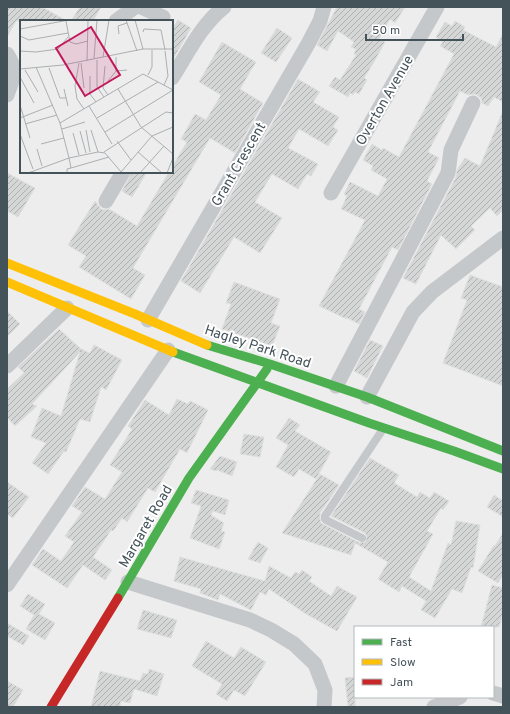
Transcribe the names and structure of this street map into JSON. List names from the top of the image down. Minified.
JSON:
{"streets":{"main road":["Hagley Park Road","Margaret Road"],"street":["Overton Avenue","Grant Crescent"]},"crossings":[["Grant Crescent","Hagley Park Road"],["Hagley Park Road","Margaret Road"]],"legend":["Fast","Slow","Jam"],"scale_bar":"50 m"}
